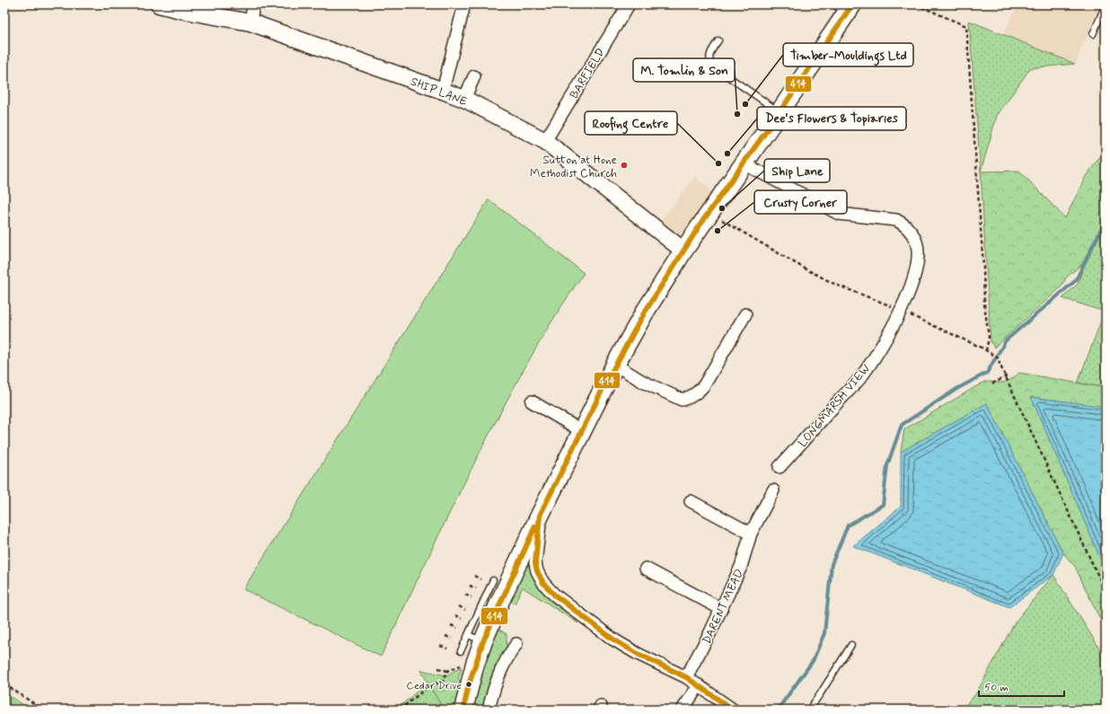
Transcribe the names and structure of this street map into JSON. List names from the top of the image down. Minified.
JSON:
{"streets":{"street":["BARFIELD","SHIP LANE","LONGMARSH VIEW","DARENT MEAD"]},"crossings":[["BARFIELD","SHIP LANE"]],"places":["Timber-Mouldings Ltd","M. Tomlin & Son","Dee's Flowers & Topiaries","Roofing Centre","Sutton at Hone Methodist Church","Ship Lane","Crusty Corner","Cedar Drive"],"lines":["transit line 414"],"scale_bar":"50 m"}
